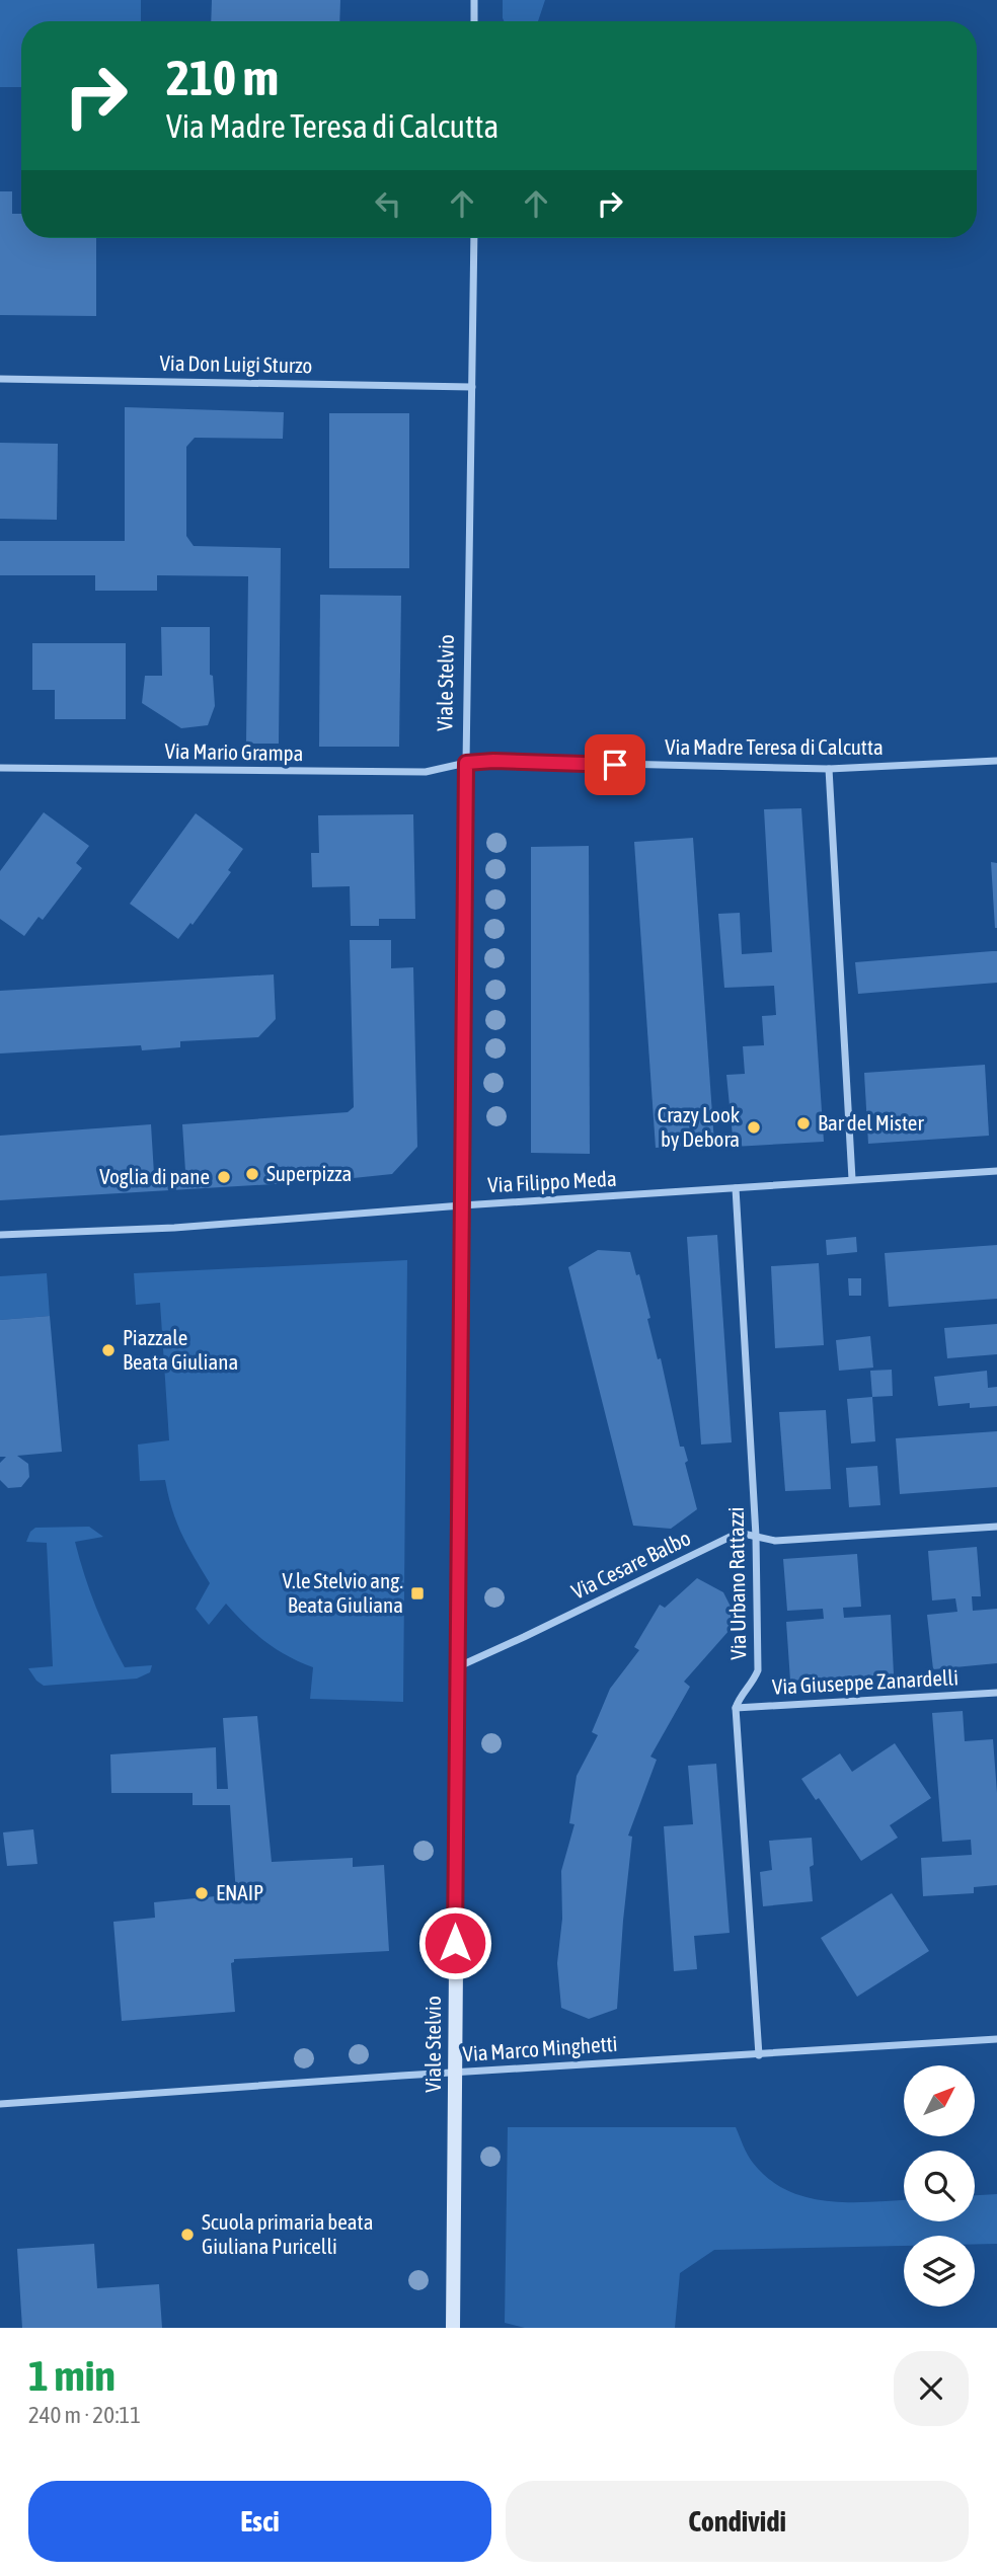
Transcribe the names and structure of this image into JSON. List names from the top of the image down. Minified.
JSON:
{"streets":{"street":["Via Don Luigi Sturzo","Viale Stelvio","Via Madre Teresa di Calcutta","Via Mario Grampa","Via Filippo Meda","Via Cesare Balbo","Via Urbano Rattazzi","Via Giuseppe Zanardelli","Via Marco Minghetti"]},"crossings":[["Via Don Luigi Sturzo","Viale Stelvio"],["Viale Stelvio","Via Madre Teresa di Calcutta"],["Viale Stelvio","Via Mario Grampa"],["Viale Stelvio","Via Filippo Meda"],["Viale Stelvio","Via Cesare Balbo"],["Viale Stelvio","Via Marco Minghetti"],["Via Madre Teresa di Calcutta","Via Mario Grampa"],["Via Filippo Meda","Via Urbano Rattazzi"],["Via Cesare Balbo","Via Urbano Rattazzi"],["Via Urbano Rattazzi","Via Giuseppe Zanardelli"]],"places":{"other":["Bar del Mister","Crazy Look by Debora","Superpizza","Voglia di pane","Piazzale Beata Giuliana","ENAIP","Scuola primaria beata Giuliana Puricelli"],"transit":["V.le Stelvio ang. Beata Giuliana"]},"north":"top right","page":{"turn":["210 m","Via Madre Teresa di Calcutta"],"heading":["1 min","240 m · 20:11"],"buttons":["Esci","Condividi"]}}
